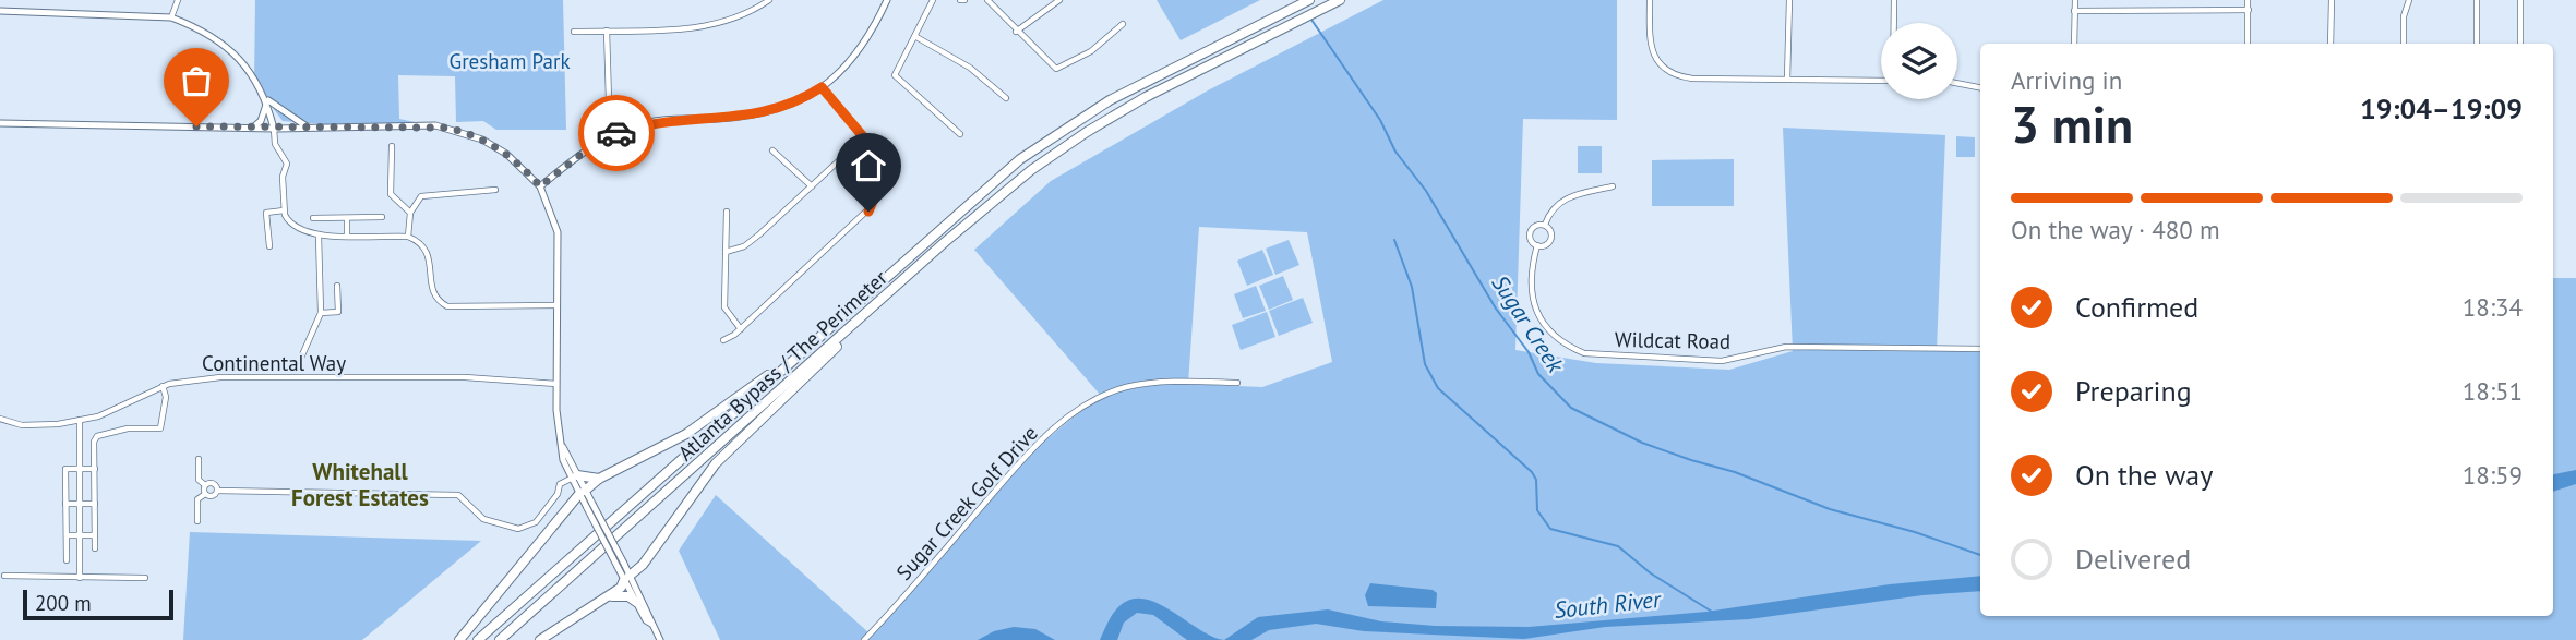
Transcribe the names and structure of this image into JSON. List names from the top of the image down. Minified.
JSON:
{"streets":{"highway":["Atlanta Bypass / The Perimeter"],"street":["Wildcat Road","Continental Way","Sugar Creek Golf Drive"]},"districts":["Whitehall Forest Estates"],"water":["Sugar Creek","South River"],"parks":["Gresham Park"],"scale_bar":"200 m","page":{"heading":["3 min","Arriving in","19:04–19:09"],"bar":"On the way · 480 m","list":[["Confirmed","18:34"],["Preparing","18:51"],["On the way","18:59"],"Delivered"],"scale":"200 m"}}
